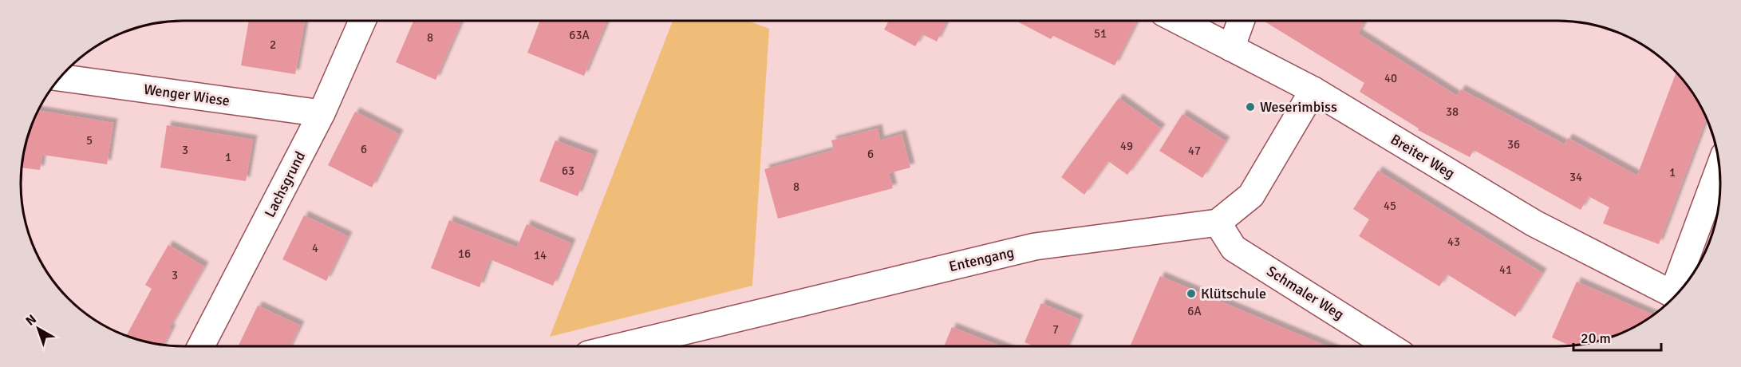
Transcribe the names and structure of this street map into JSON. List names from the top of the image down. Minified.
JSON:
{"streets":{"street":["Wenger Wiese","Breiter Weg","Lachsgrund","Entengang","Schmaler Weg"]},"crossings":[["Wenger Wiese","Lachsgrund"],["Entengang","Schmaler Weg"]],"places":["Weserimbiss","Klütschule"],"house_numbers":["51","63A","8","2","40","38","5","36","49","6","3","47","6","1","63","1","34","8","45","43","4","16","14","41","3","6A","7"],"scale_bar":"20 m","north":"top left"}
